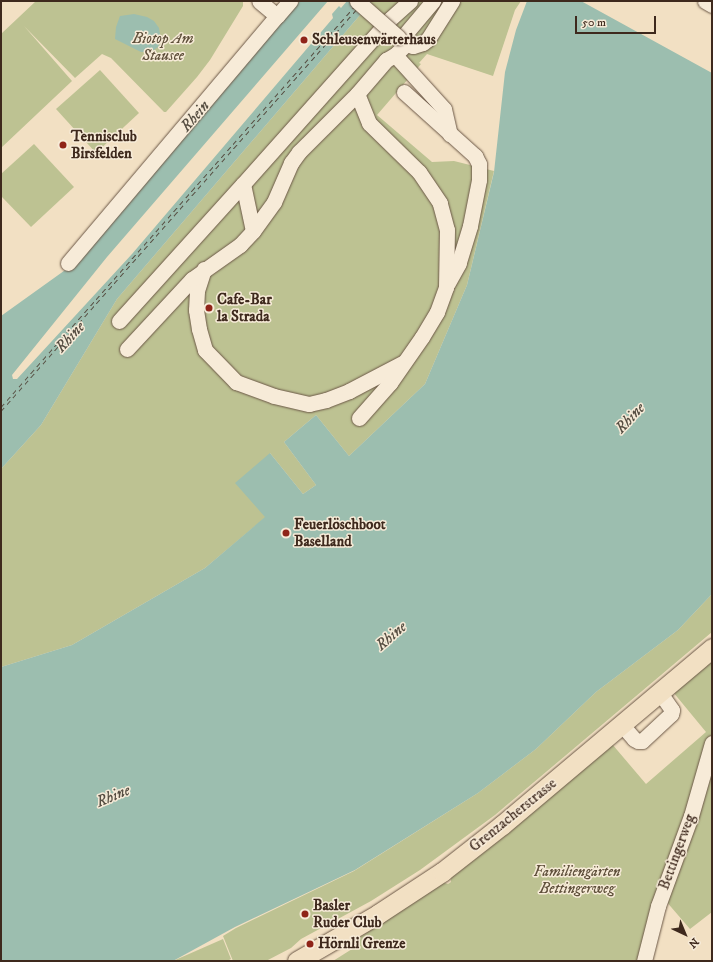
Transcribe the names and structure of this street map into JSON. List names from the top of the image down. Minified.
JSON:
{"streets":{"main road":["Grenzacherstrasse"],"lane":["Bettingerweg"]},"water":["Rhein","Rhine"],"parks":["Biotop Am Stausee","Familiengärten Bettingerweg"],"places":["Schleusenwärterhaus","Tennisclub Birsfelden","Cafe-Bar la Strada","Feuerlöschboot Baselland","Basler Ruder Club","Hörnli Grenze"],"scale_bar":"50 m","north":"bottom right"}
